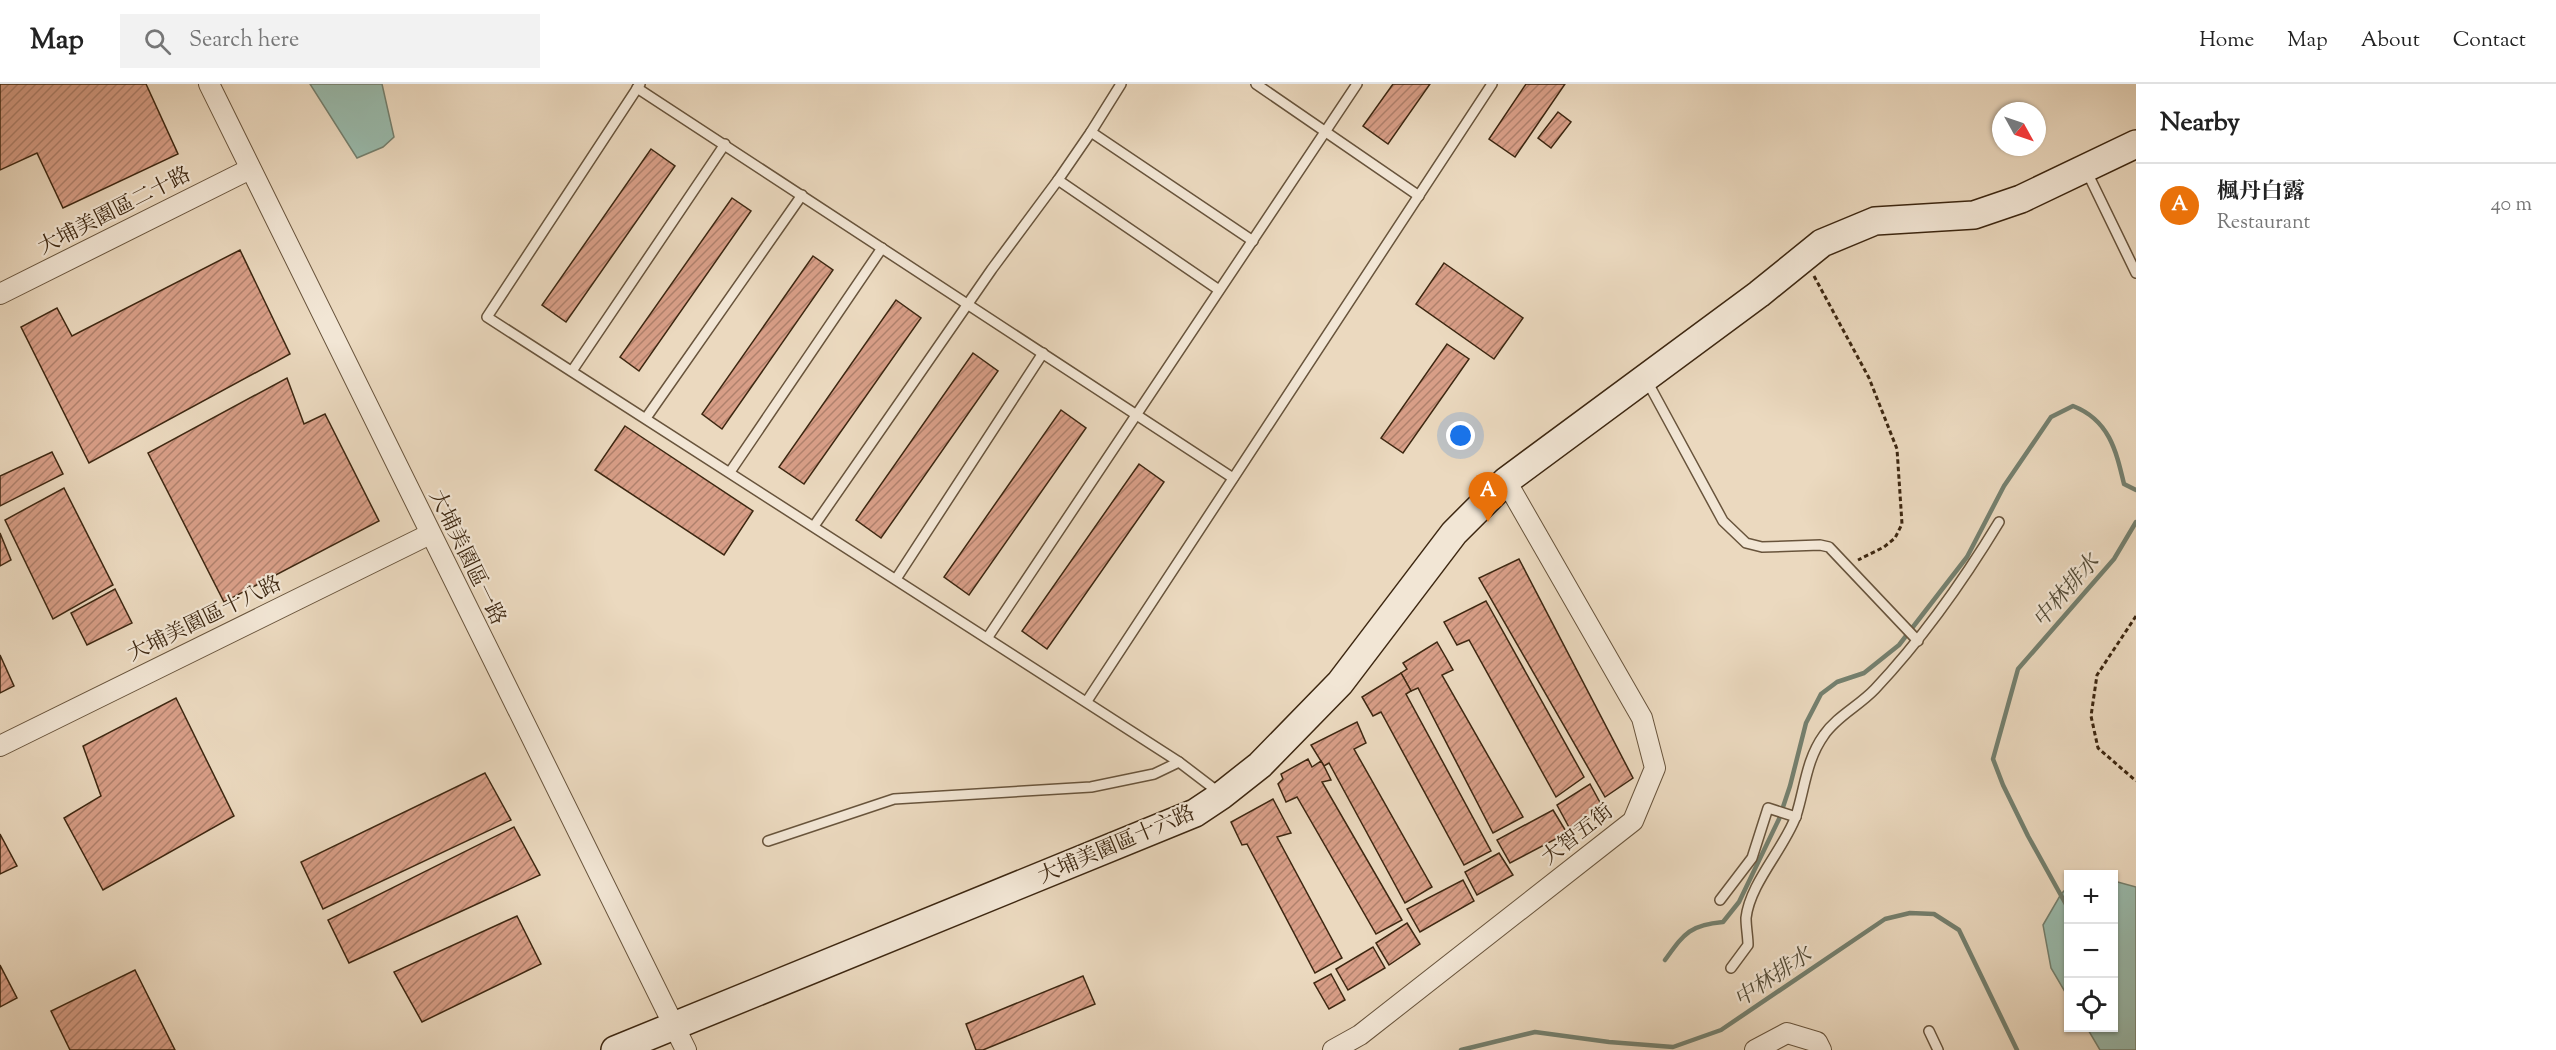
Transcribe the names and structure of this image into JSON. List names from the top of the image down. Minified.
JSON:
{"streets":{"street":["大埔美園區二十路","大埔美園區一路","大埔美園區十八路","大智五街","大埔美園區十六路"]},"crossings":[["大埔美園區二十路","大埔美園區一路"],["大埔美園區一路","大埔美園區十八路"],["大埔美園區一路","大埔美園區十六路"],["大智五街","大埔美園區十六路"]],"water":["中林排水"],"north":"bottom right","page":{"header":"Map","search":"Search here","nav":["Home","Map","About","Contact"],"heading":"Nearby","list":[{"mark":"A","name":"楓丹白露","note":"Restaurant","value":"40 m"}],"pins":"A","map_buttons":["+","−"]}}
